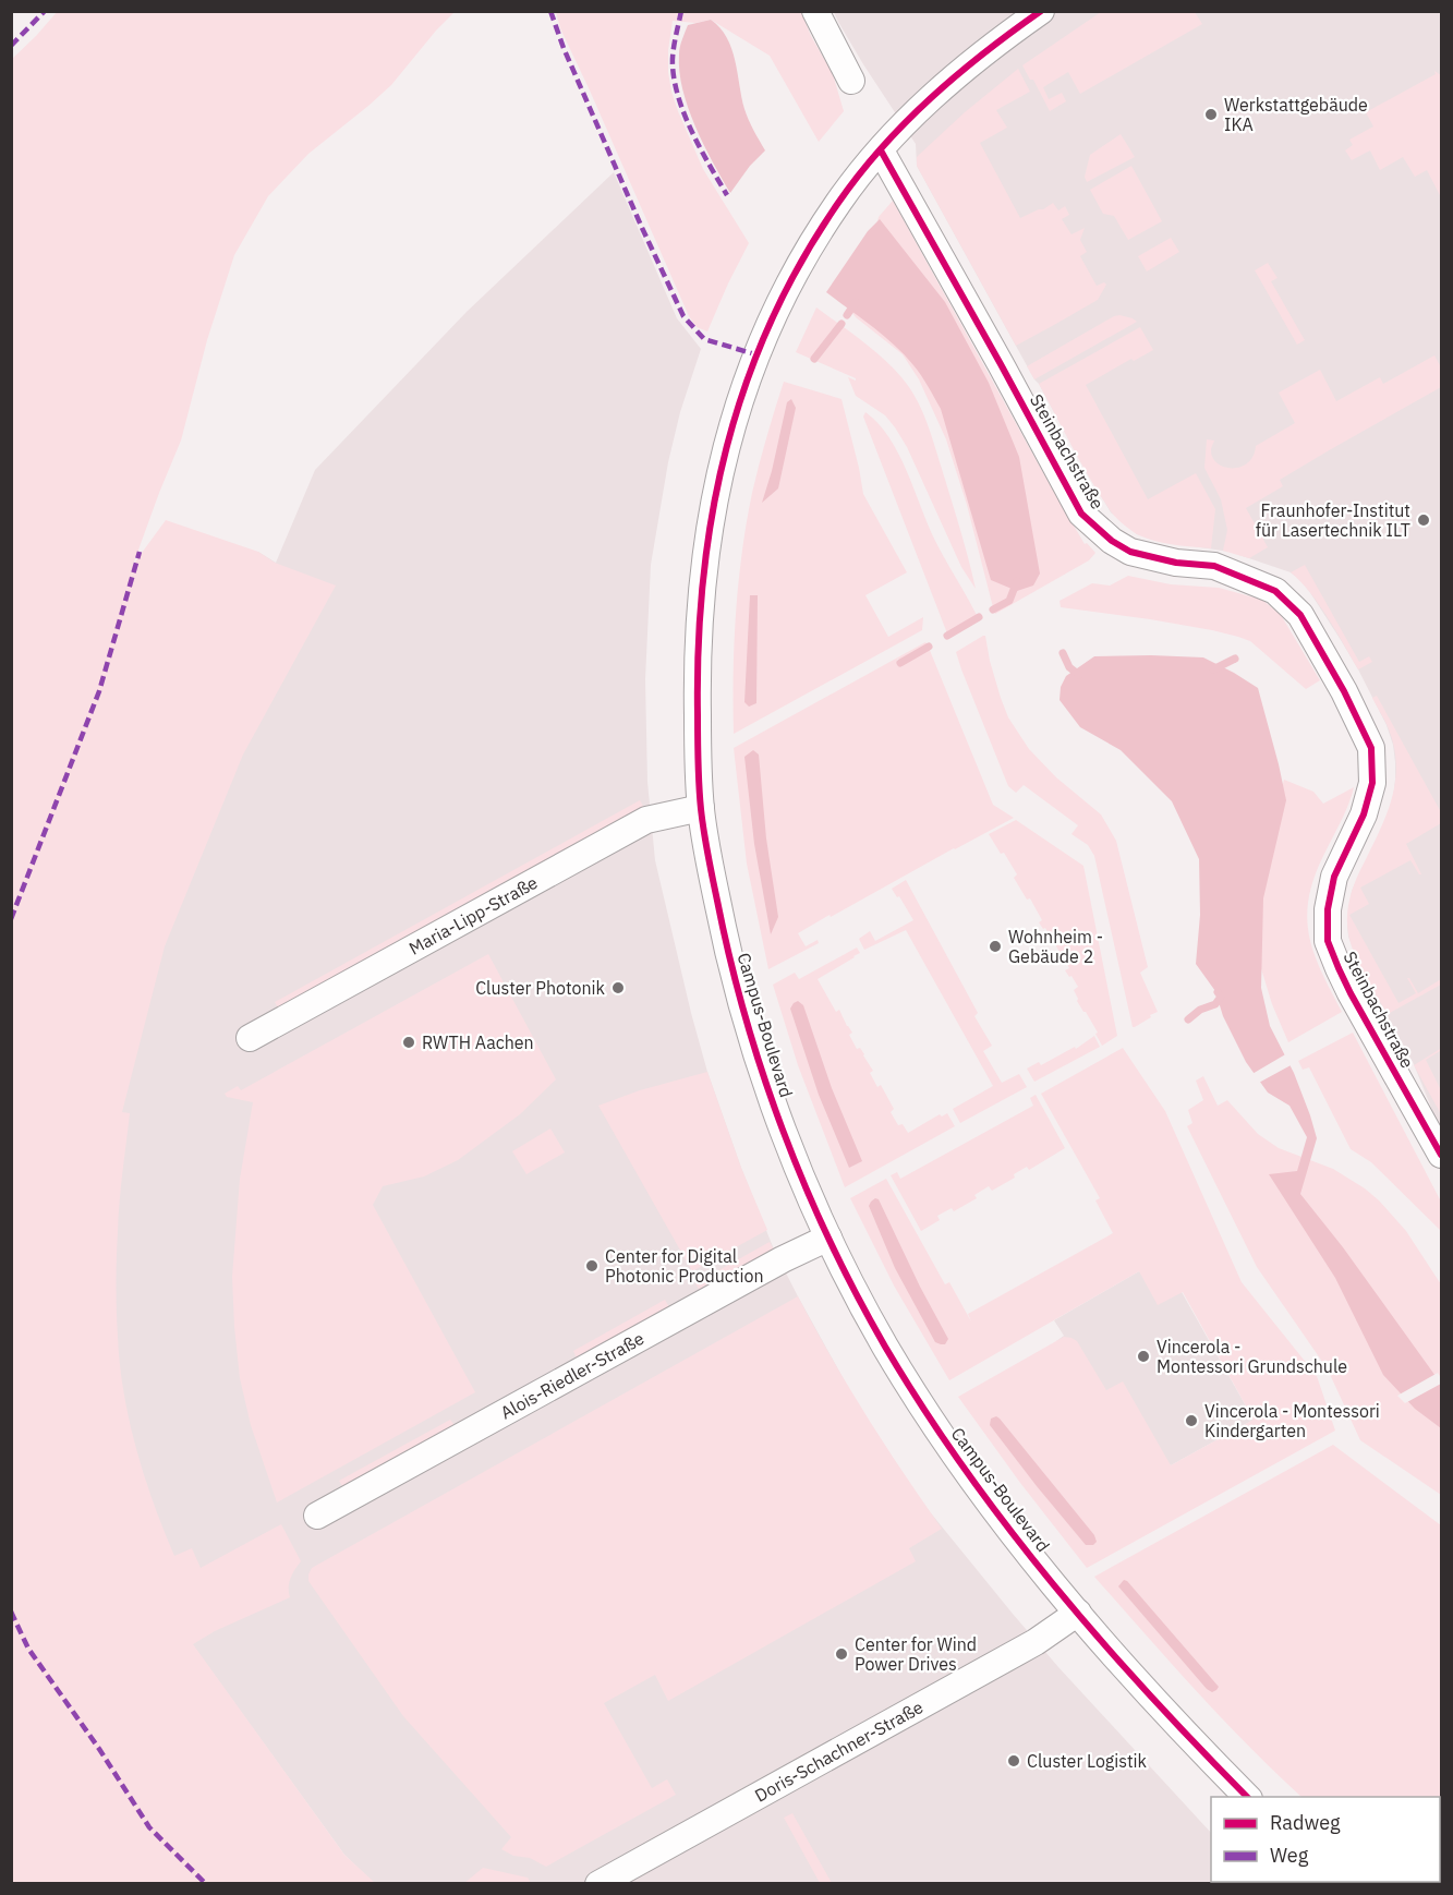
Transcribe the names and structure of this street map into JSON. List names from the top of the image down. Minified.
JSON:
{"streets":{"street":["Steinbachstraße","Maria-Lipp-Straße","Campus-Boulevard","Alois-Riedler-Straße","Doris-Schachner-Straße"]},"crossings":[["Steinbachstraße","Campus-Boulevard"],["Maria-Lipp-Straße","Campus-Boulevard"],["Campus-Boulevard","Alois-Riedler-Straße"],["Campus-Boulevard","Doris-Schachner-Straße"]],"places":["Werkstattgebäude IKA","Fraunhofer-Institut für Lasertechnik ILT","Wohnheim - Gebäude 2","Cluster Photonik","RWTH Aachen","Center for Digital Photonic Production","Vincerola - Montessori Grundschule","Vincerola - Montessori Kindergarten","Center for Wind Power Drives","Cluster Logistik"],"legend":["Radweg","Weg"]}
